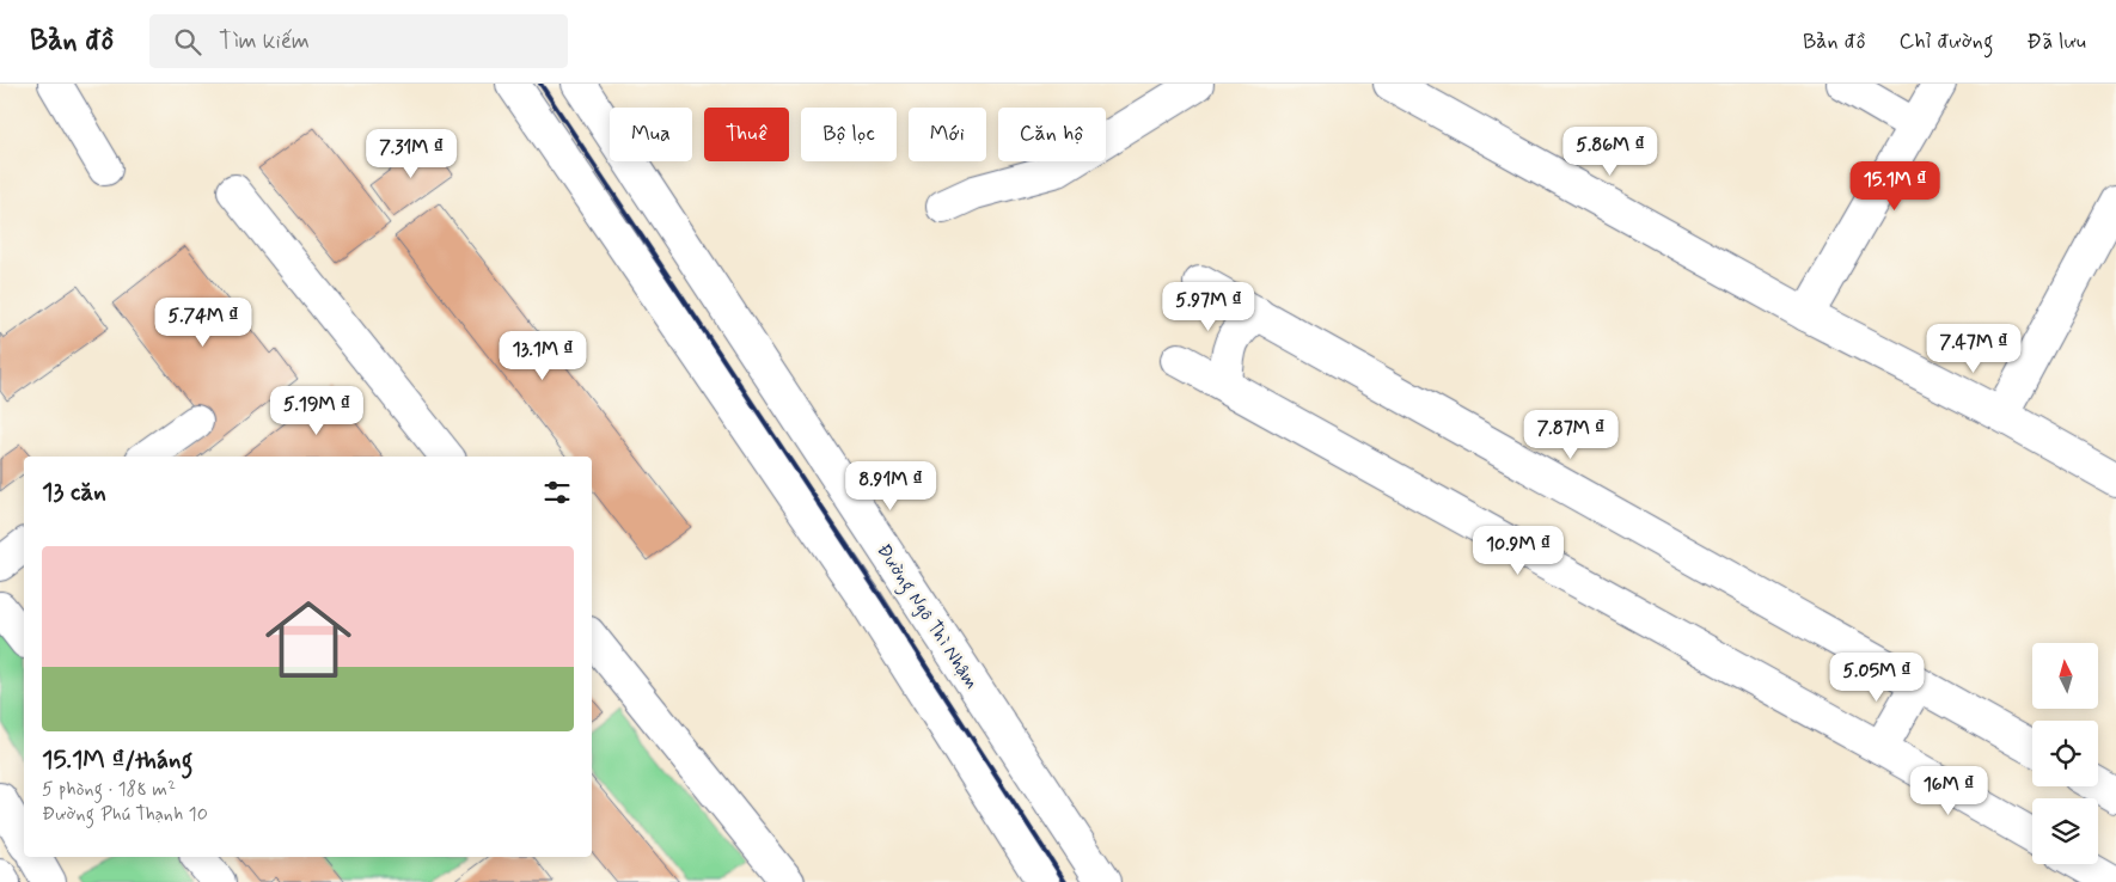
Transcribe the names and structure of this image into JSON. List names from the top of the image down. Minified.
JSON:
{"streets":{"street":["Đường Ngô Thì Nhậm"]},"north":"top","page":{"header":"Bản đồ","search":"Tìm kiếm","nav":["Bản đồ","Chỉ đường","Đã lưu"],"chip":["Mua","Thuê","Bộ lọc","Mới","Căn hộ"],"price":["5.86M ₫","7.31M ₫","15.1M ₫","5.97M ₫","5.74M ₫","7.47M ₫","13.1M ₫","5.19M ₫","7.87M ₫","8.91M ₫","10.9M ₫","5.05M ₫","16M ₫"],"heading":"13 căn","list":[{"name":"15.1M ₫/tháng","note":"5 phòng · 188 m² · Đường Phú Thạnh 10"}]}}
